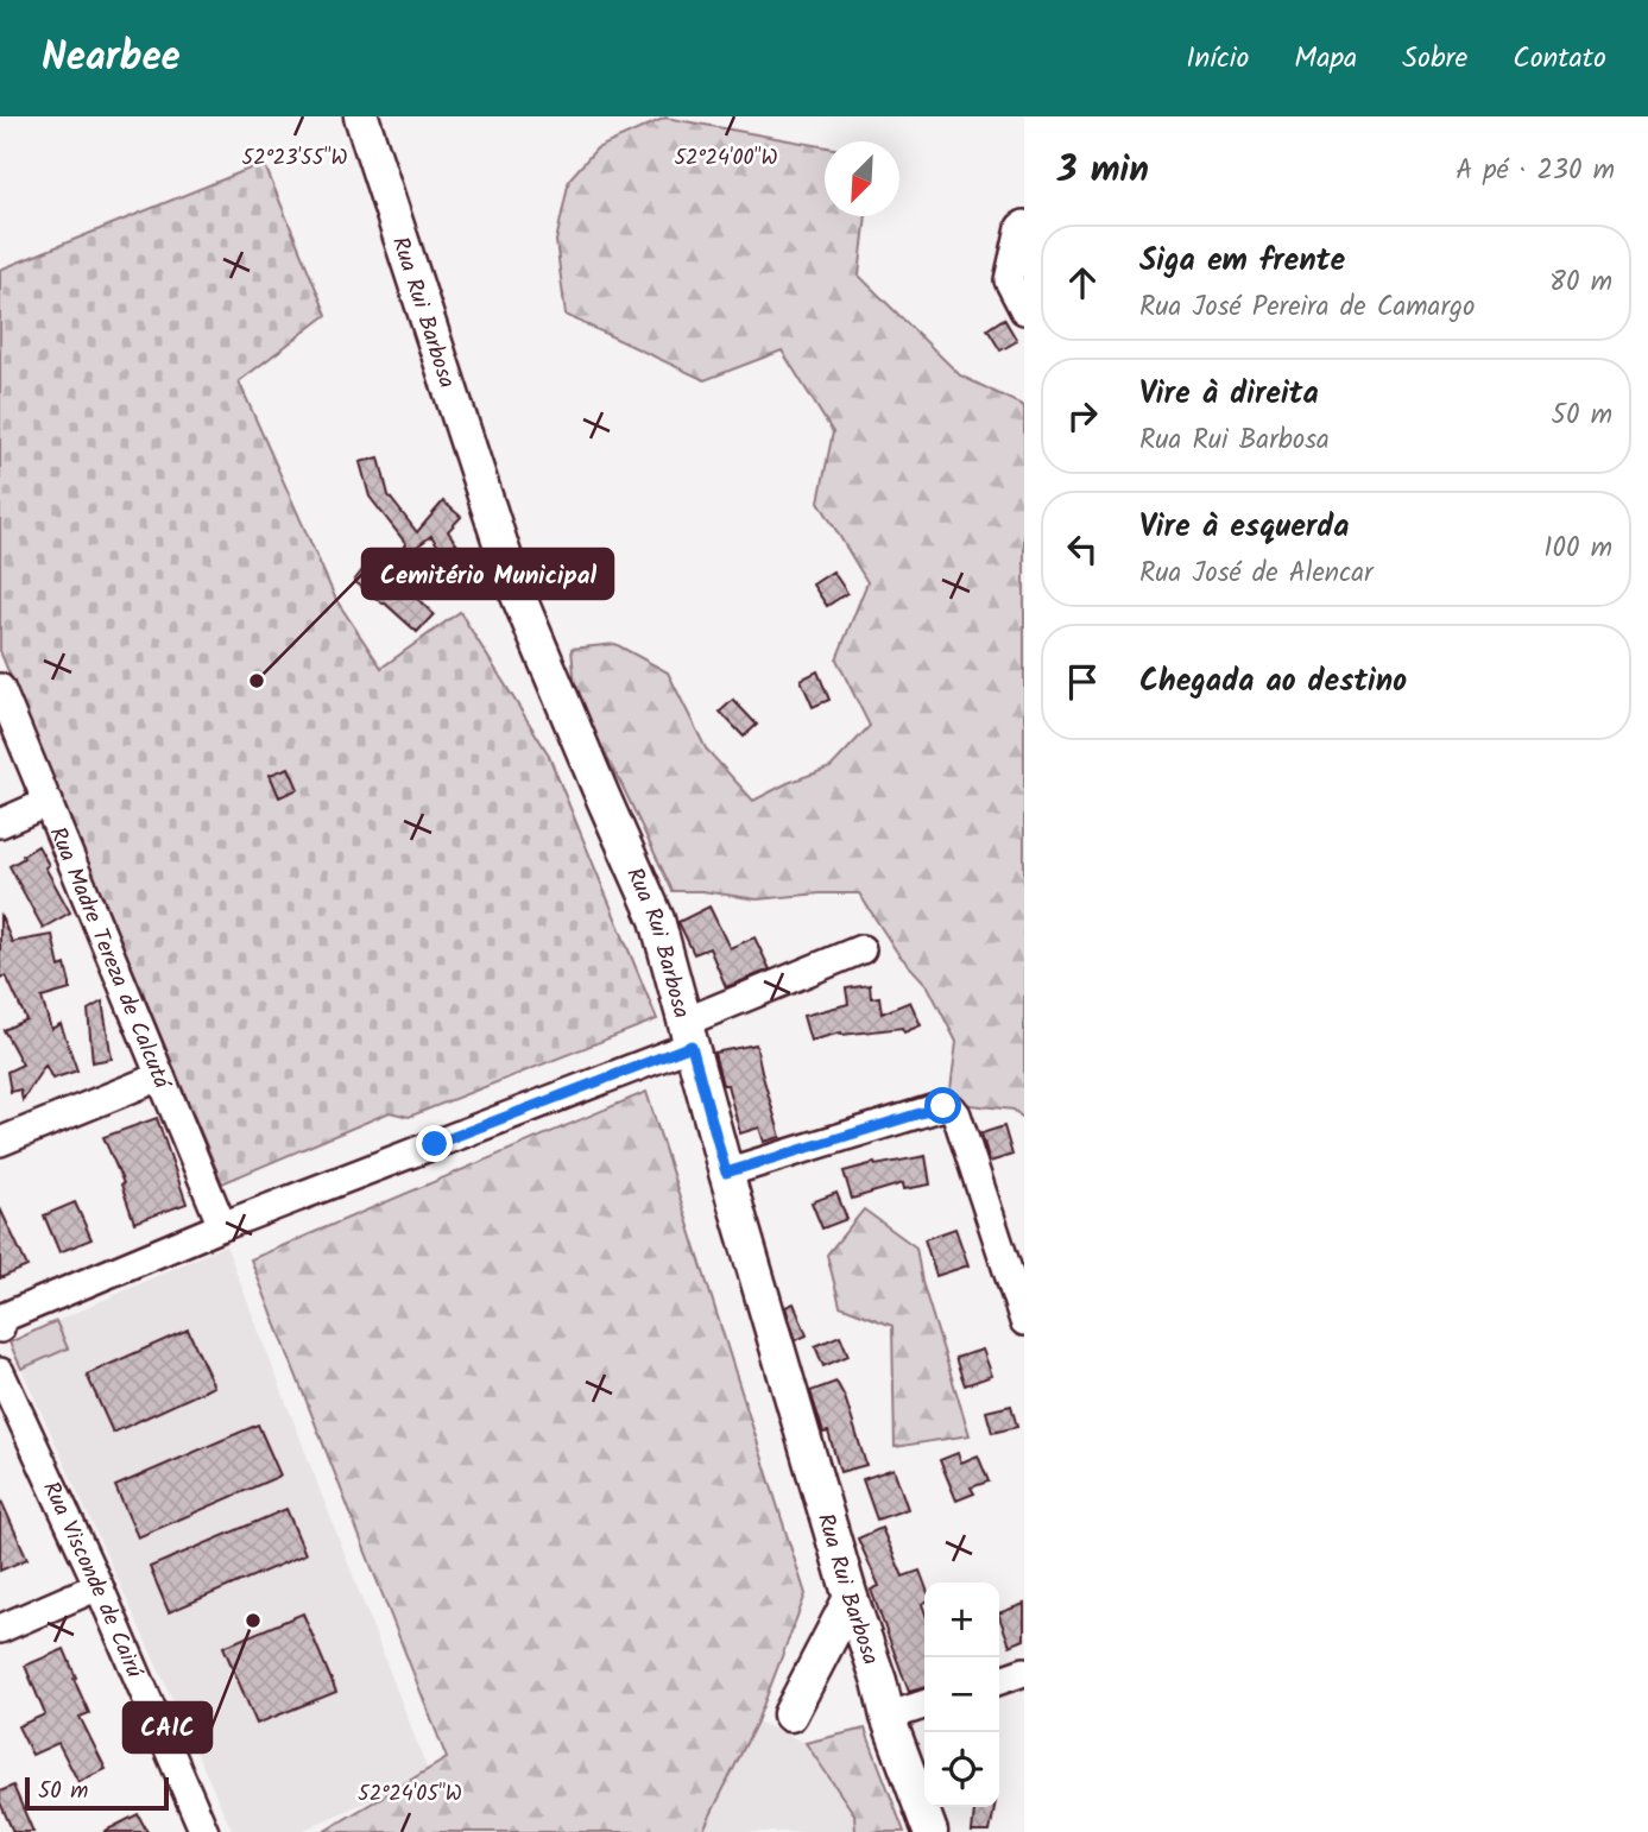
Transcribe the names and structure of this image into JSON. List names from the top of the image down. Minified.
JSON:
{"streets":{"main road":["Rua Rui Barbosa"],"street":["Rua Madre Tereza de Calcutá","Rua Visconde de Cairú"]},"places":["Cemitério Municipal","CAIC"],"scale_bar":"50 m","north":"bottom left","page":{"header":"Nearbee","nav":["Início","Mapa","Sobre","Contato"],"heading":["3 min","A pé · 230 m"],"list":[["Siga em frente","Rua José Pereira de Camargo","80 m"],["Vire à direita","Rua Rui Barbosa","50 m"],["Vire à esquerda","Rua José de Alencar","100 m"],"Chegada ao destino"],"map_buttons":["+","−"],"scale":"50 m"},"coordinates":["52°23'55\"W","52°24'00\"W","52°24'05\"W"]}
